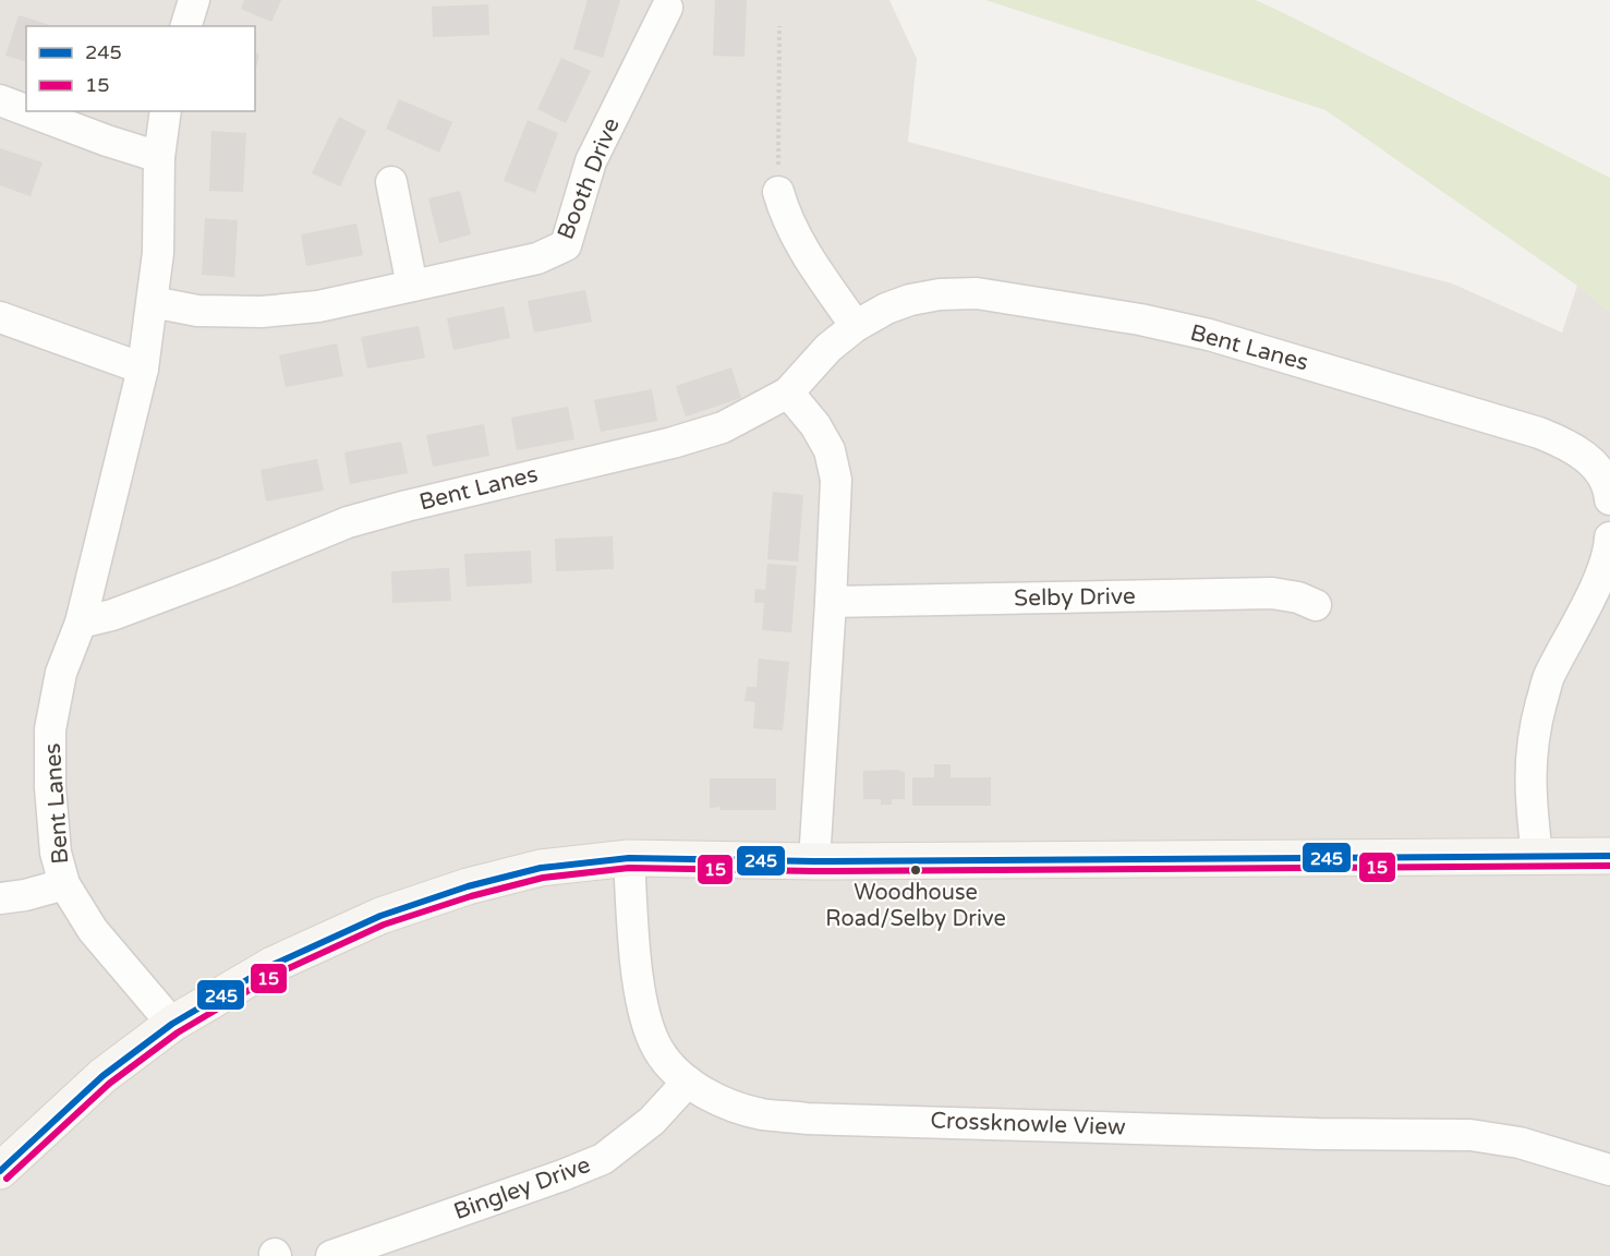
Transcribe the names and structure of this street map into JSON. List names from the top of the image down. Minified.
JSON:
{"streets":{"street":["Booth Drive","Bent Lanes","Selby Drive","Crossknowle View","Bingley Drive"]},"crossings":[["Booth Drive","Bent Lanes"],["Crossknowle View","Bingley Drive"]],"places":["Woodhouse Road/Selby Drive"],"lines":["transit line 245","transit line 15"],"legend":["245","15"]}
